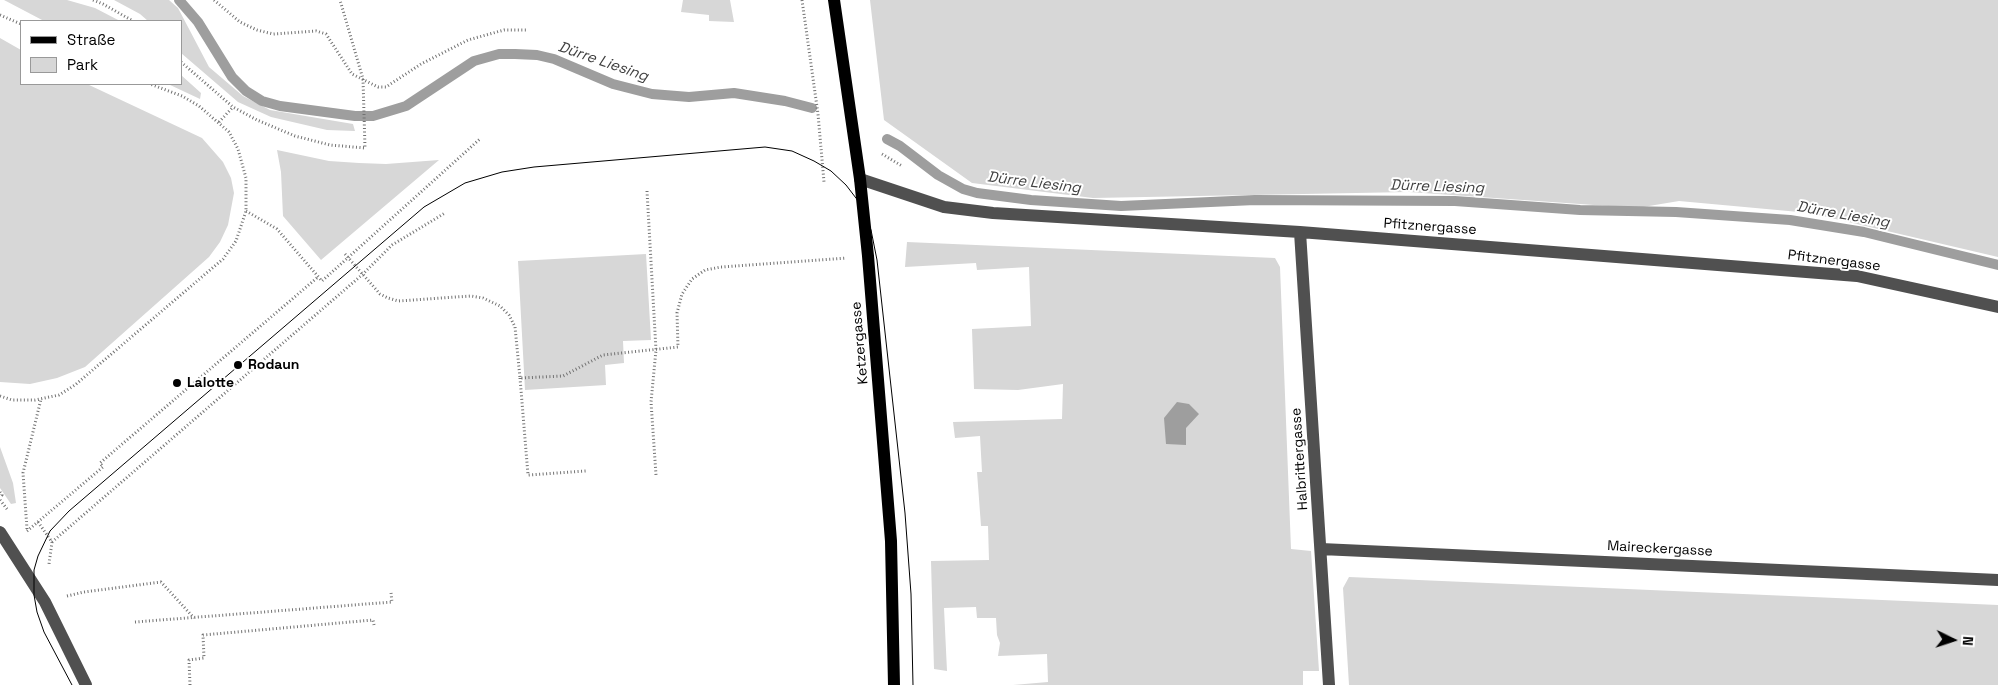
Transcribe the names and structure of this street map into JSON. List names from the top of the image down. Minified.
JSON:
{"streets":{"main road":["Ketzergasse"],"street":["Pfitznergasse","Halbrittergasse","Maireckergasse"]},"crossings":[["Pfitznergasse","Ketzergasse"],["Pfitznergasse","Halbrittergasse"],["Halbrittergasse","Maireckergasse"]],"water":["Dürre Liesing"],"places":["Rodaun","Lalotte"],"legend":["Straße","Park"],"north":"right"}
